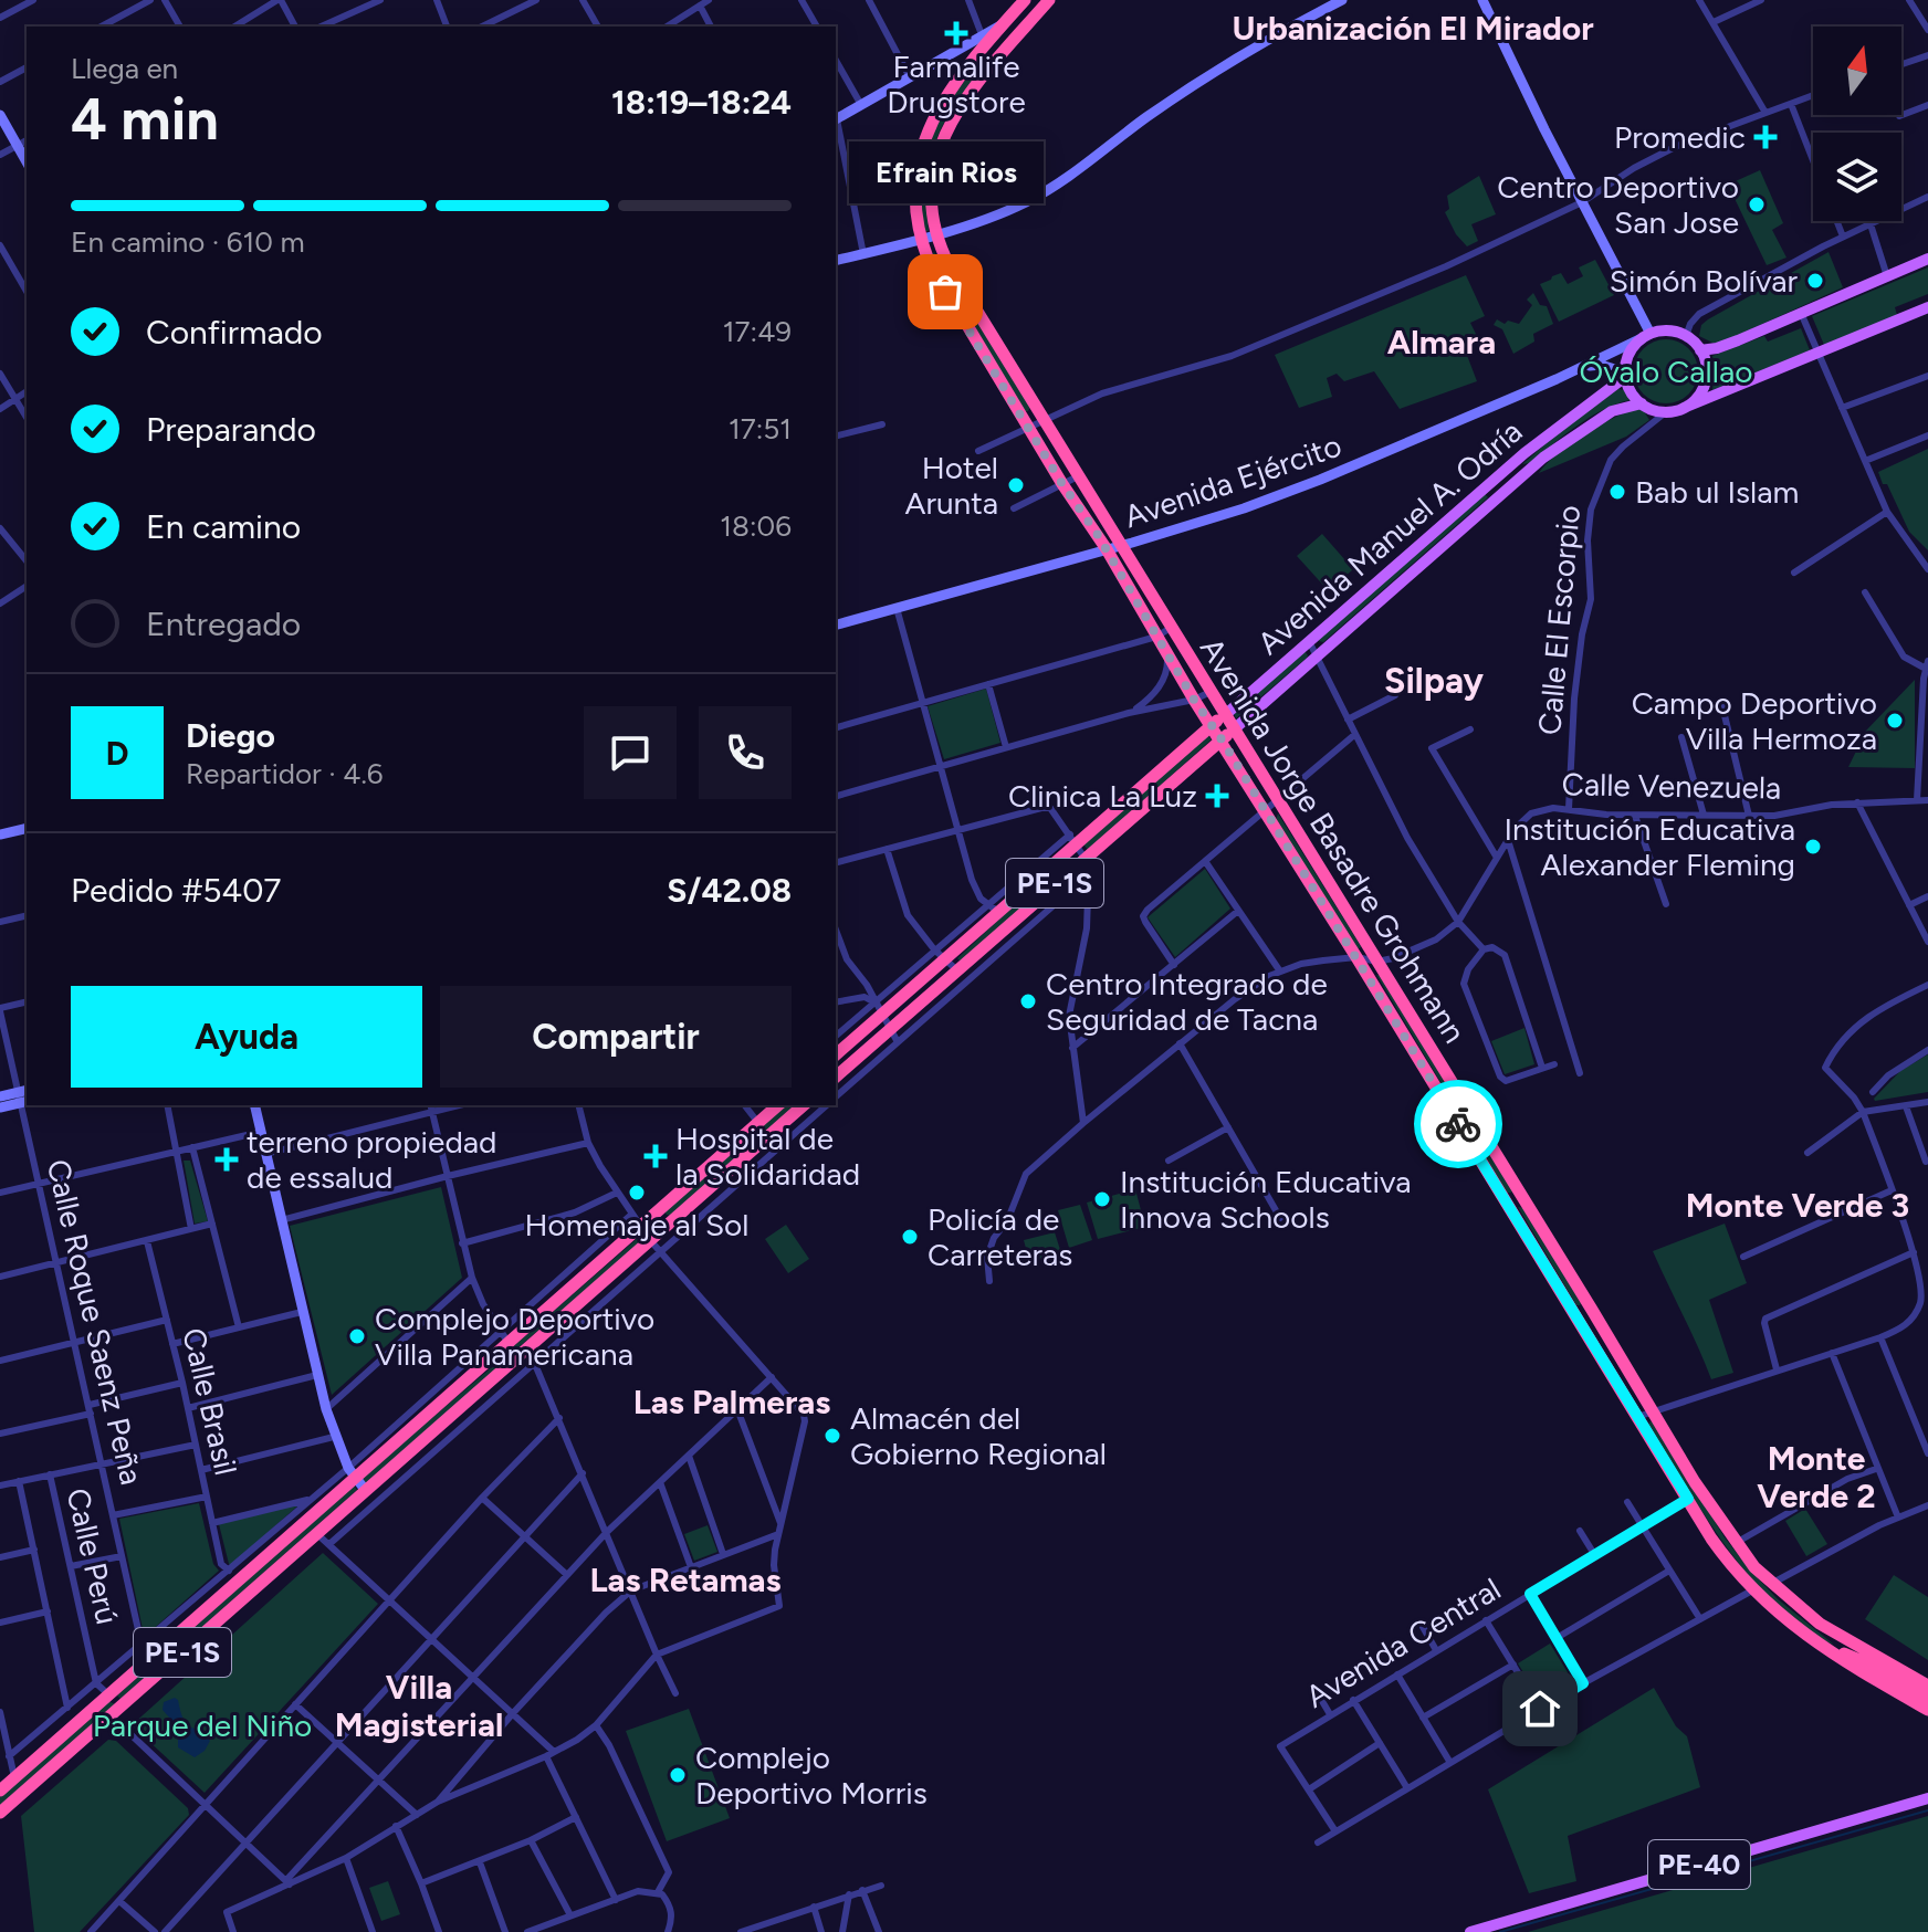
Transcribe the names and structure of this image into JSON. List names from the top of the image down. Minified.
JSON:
{"streets":{"highway":["Avenida Manuel A. Odría","Avenida Jorge Basadre Grohmann","PE-1S"],"main road":["PE-40"],"street":["Avenida Ejército","Calle El Escorpio","Calle Venezuela","Calle Roque Saenz Peña","Calle Brasil","Calle Perú","Avenida Central"]},"crossings":[["Avenida Ejército","Avenida Manuel A. Odría"],["Avenida Ejército","Calle El Escorpio"],["Avenida Ejército","Avenida Jorge Basadre Grohmann"],["Avenida Manuel A. Odría","Calle El Escorpio"],["Avenida Manuel A. Odría","Avenida Jorge Basadre Grohmann"],["Calle El Escorpio","Calle Venezuela"],["Calle Venezuela","Avenida Jorge Basadre Grohmann"],["Avenida Jorge Basadre Grohmann","Avenida Central"]],"districts":["Urbanización El Mirador","Almara","Silpay","Monte Verde 3","Las Palmeras","Monte Verde 2","Las Retamas","Villa Magisterial"],"parks":["Óvalo Callao","Parque del Niño"],"places":{"health":["Farmalife Drugstore","Promedic","Clinica La Luz","Hospital de la Solidaridad","terreno propiedad de essalud"],"other":["Centro Deportivo San Jose","Simón Bolívar","Efrain Rios","Hotel Arunta","Bab ul Islam","Campo Deportivo Villa Hermoza","Institución Educativa Alexander Fleming","Centro Integrado de Seguridad de Tacna","Homenaje al Sol","Institución Educativa Innova Schools","Policía de Carreteras","Complejo Deportivo Villa Panamericana","Almacén del Gobierno Regional","Complejo Deportivo Morris"]},"north":"top","page":{"heading":["4 min","Llega en","18:19–18:24"],"panel":["Diego","Repartidor · 4.6","Pedido #5407","S/42.08"],"bubble":"Efrain Rios","bar":"En camino · 610 m","list":[["Confirmado","17:49"],["Preparando","17:51"],["En camino","18:06"],"Entregado"],"round":"D","buttons":["Ayuda","Compartir"]}}
